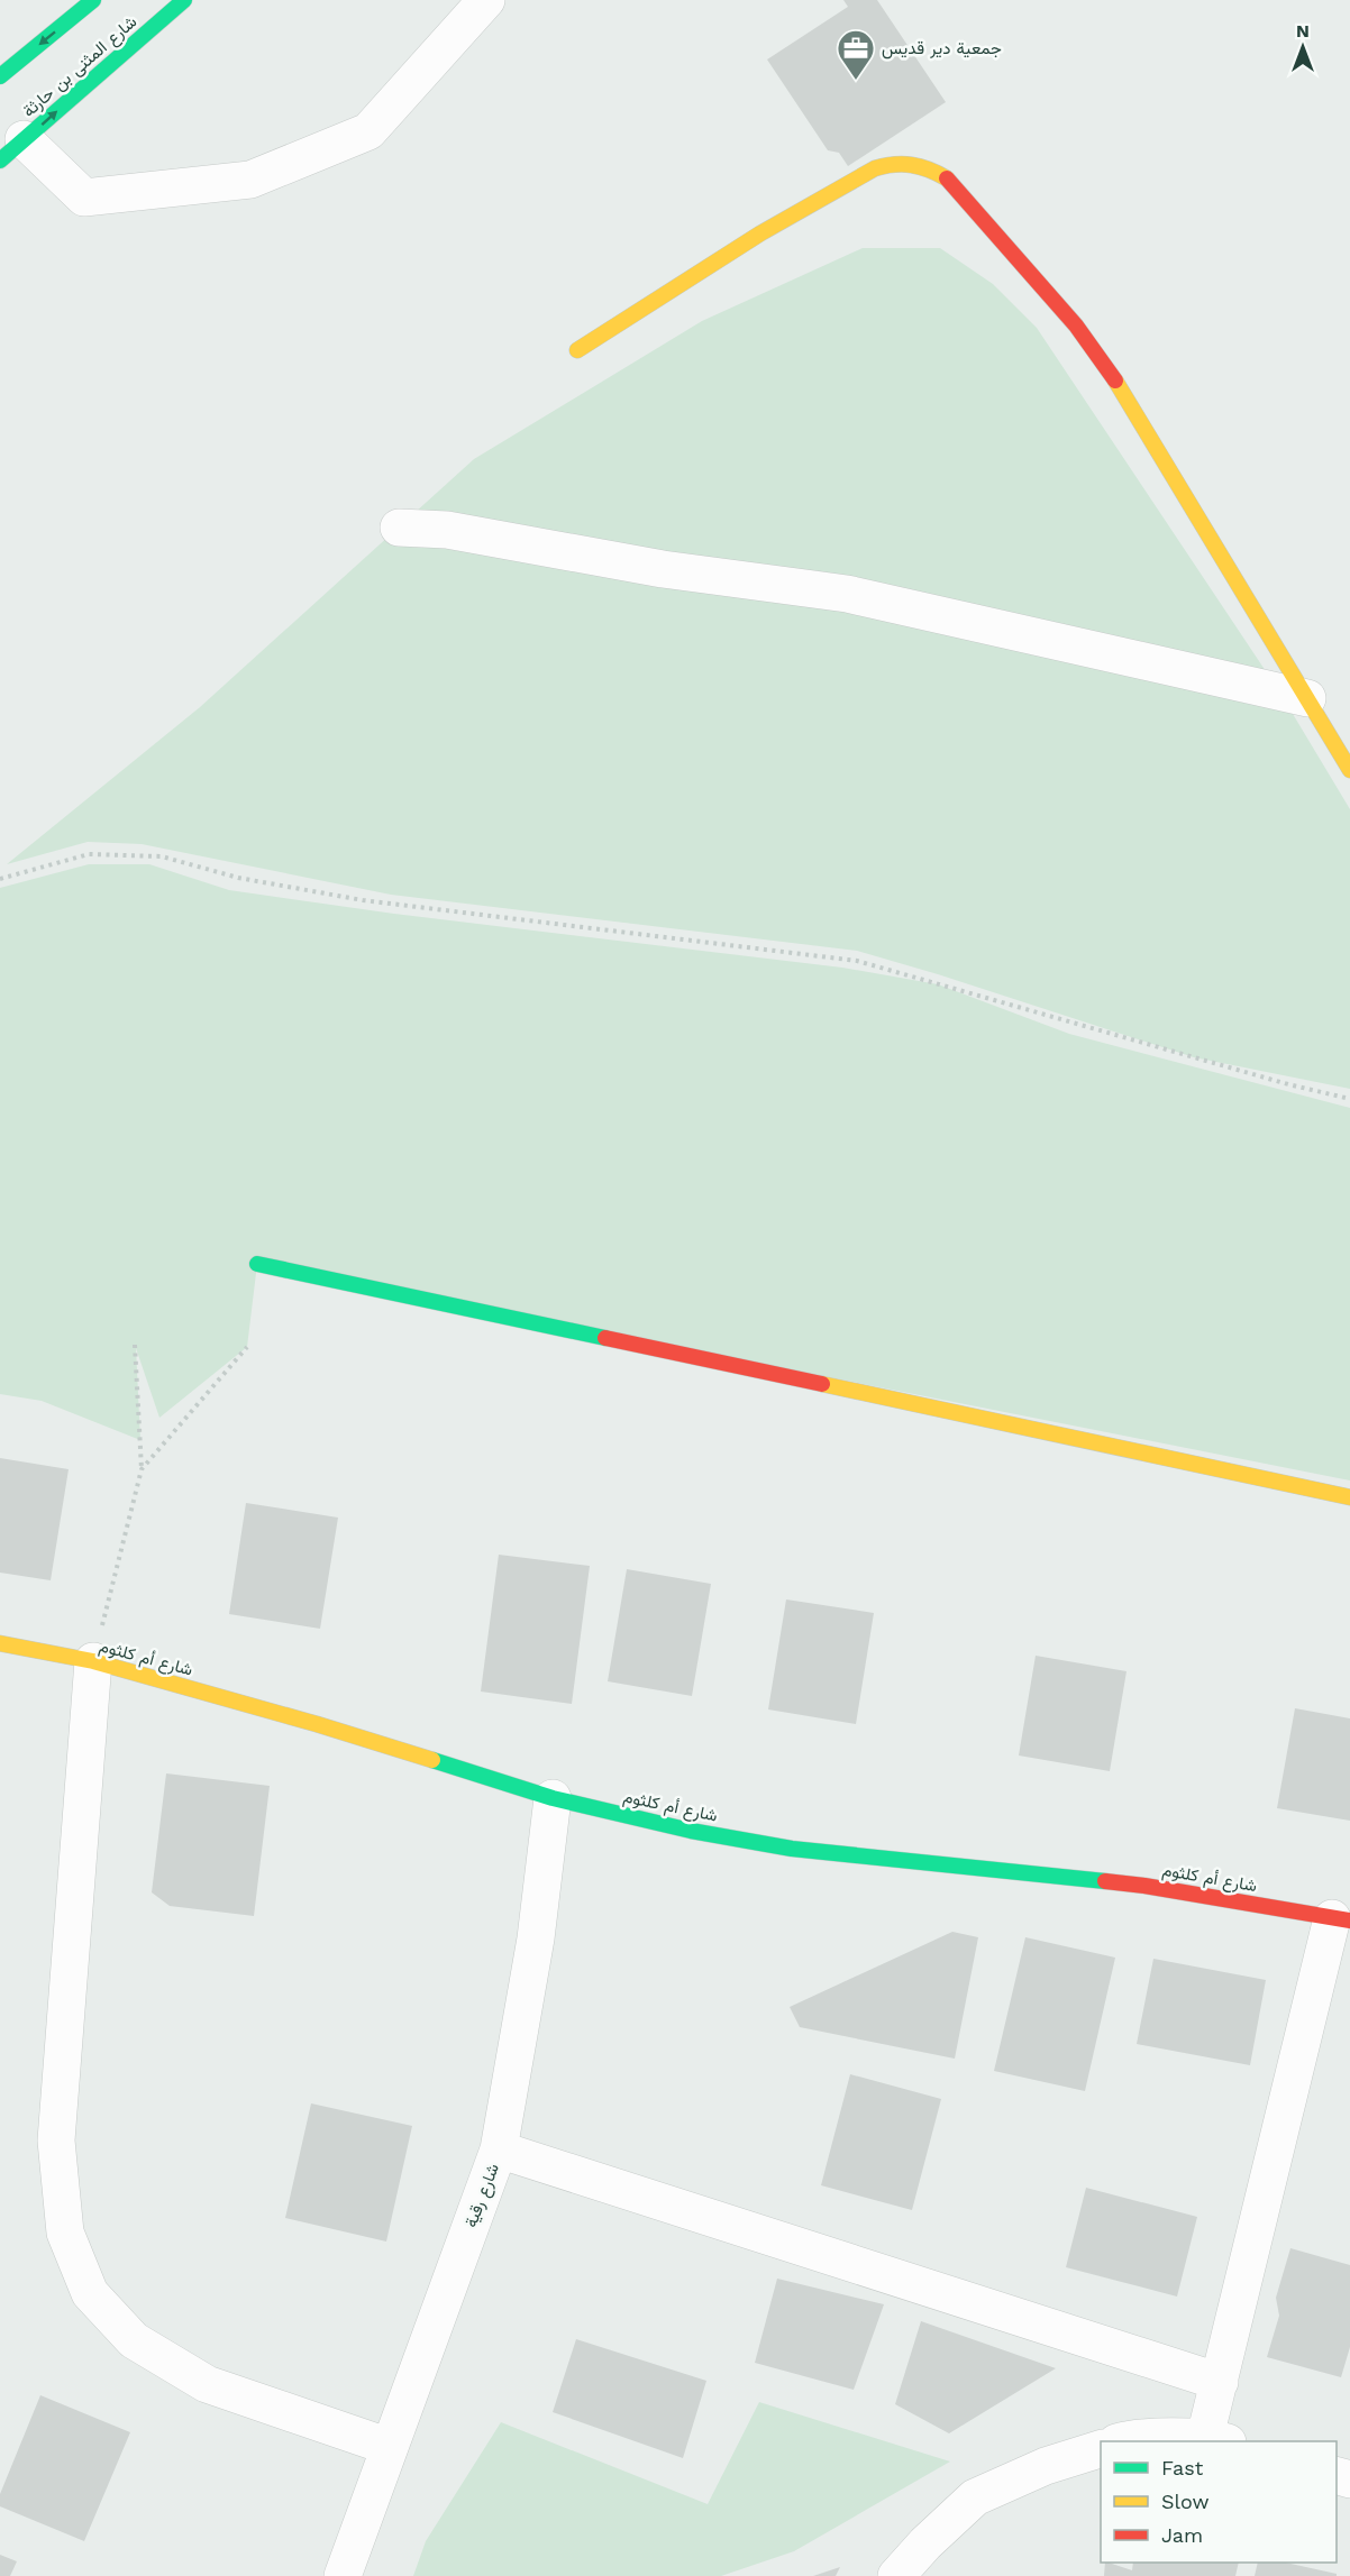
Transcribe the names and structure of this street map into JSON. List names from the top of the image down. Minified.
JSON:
{"streets":{"main road":["شارع المثنى بن حارثة","شارع أم كلثوم"],"street":["شارع رقية"]},"crossings":[["شارع أم كلثوم","شارع رقية"]],"places":{"office":["جمعية دير قديس"]},"legend":["Fast","Slow","Jam"],"north":"top"}
